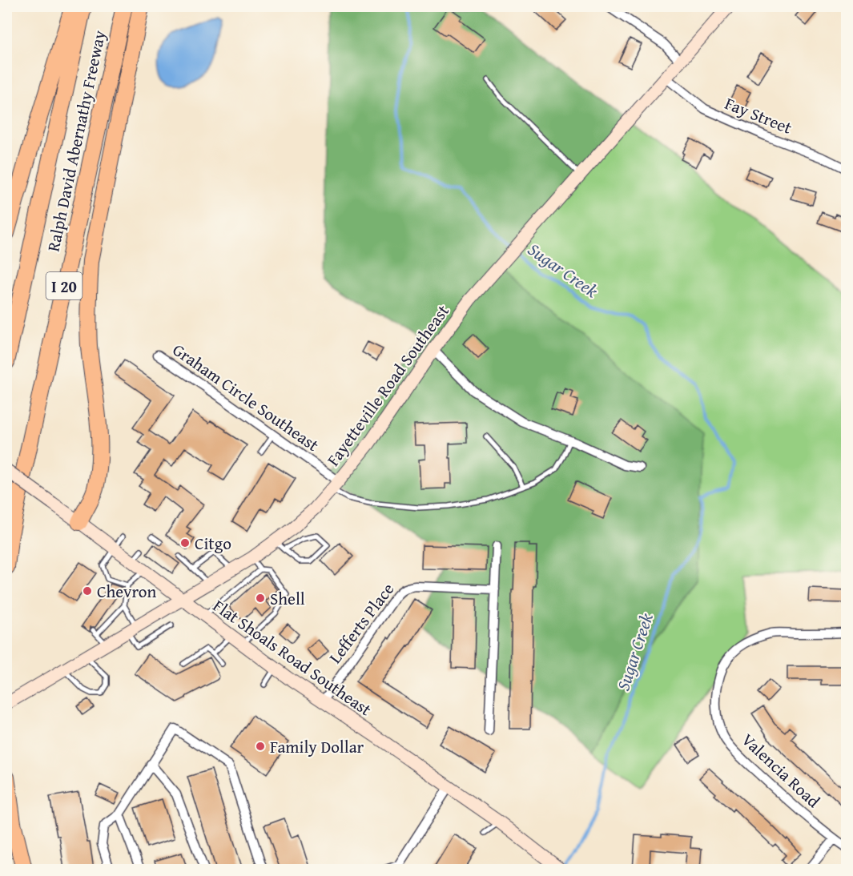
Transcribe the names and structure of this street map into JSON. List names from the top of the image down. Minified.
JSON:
{"streets":{"highway":["Ralph David Abernathy Freeway","I 20"],"street":["Fay Street","Fayetteville Road Southeast","Graham Circle Southeast","Lefferts Place","Flat Shoals Road Southeast","Valencia Road"]},"crossings":[["Fay Street","Fayetteville Road Southeast"],["Fayetteville Road Southeast","Graham Circle Southeast"],["Fayetteville Road Southeast","Flat Shoals Road Southeast"],["Lefferts Place","Flat Shoals Road Southeast"]],"water":["Sugar Creek"],"places":["Citgo","Chevron","Shell","Family Dollar"]}
